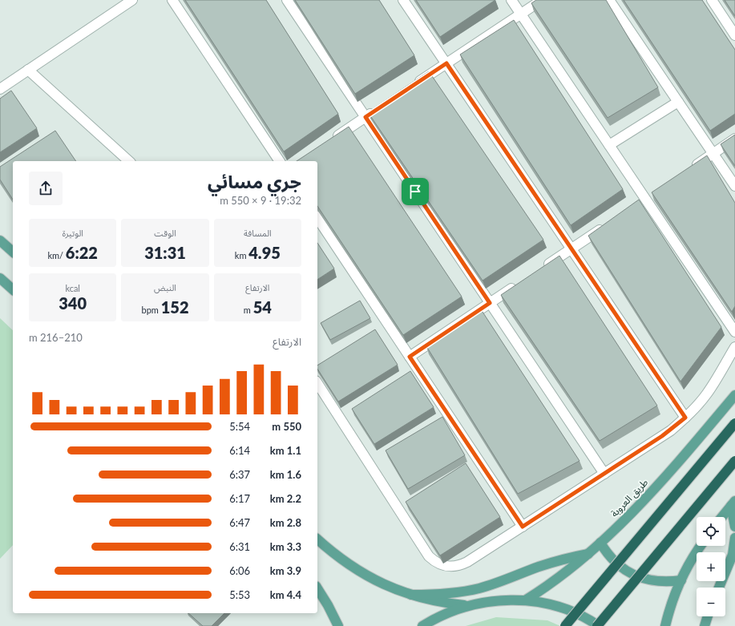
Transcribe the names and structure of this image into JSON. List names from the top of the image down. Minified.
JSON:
{"streets":{"main road":["طريق العروبة"]},"page":{"heading":["جري مسائي","19:32 · 9 × 550 m"],"stats":[["المسافة","4.95 km"],["الوقت","31:31"],["الوتيرة","6:22 /km"],["الارتفاع","54 m"],["النبض","152 bpm"],["kcal","340"]],"chart":["الارتفاع","210–216 m"],"list":[{"name":"550 m","note":"5:54"},{"name":"1.1 km","note":"6:14"},{"name":"1.6 km","note":"6:37"},{"name":"2.2 km","note":"6:17"},{"name":"2.8 km","note":"6:47"},{"name":"3.3 km","note":"6:31"},{"name":"3.9 km","note":"6:06"},{"name":"4.4 km","note":"5:53"}],"map_buttons":["+","−"]}}
